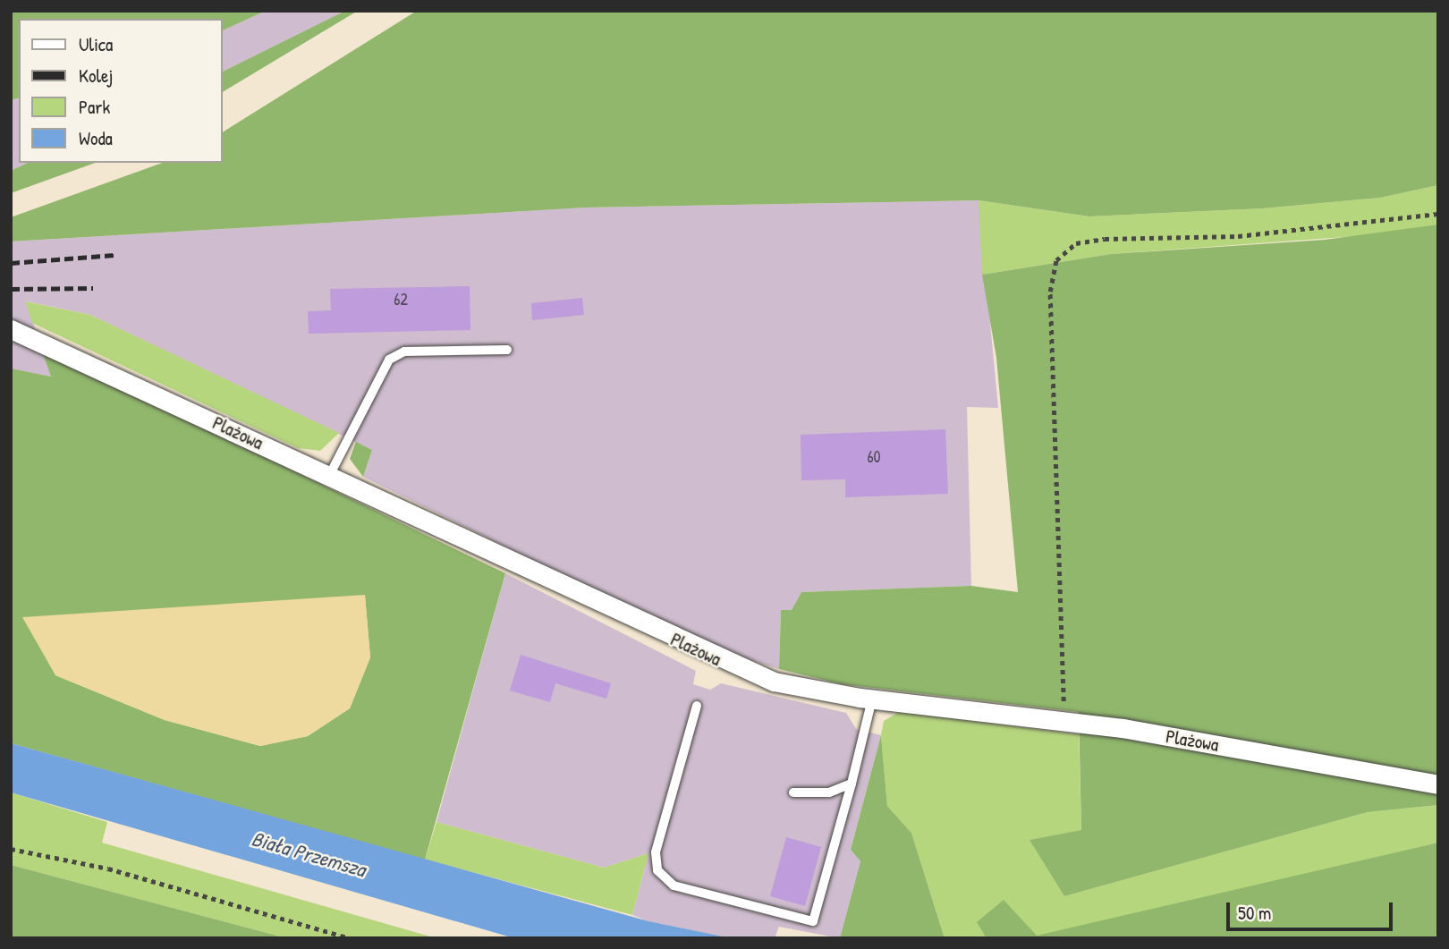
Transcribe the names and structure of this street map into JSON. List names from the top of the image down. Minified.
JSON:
{"streets":{"street":["Plażowa"]},"water":["Biała Przemsza"],"house_numbers":["62","60"],"legend":["Ulica","Kolej","Park","Woda"],"scale_bar":"50 m"}
